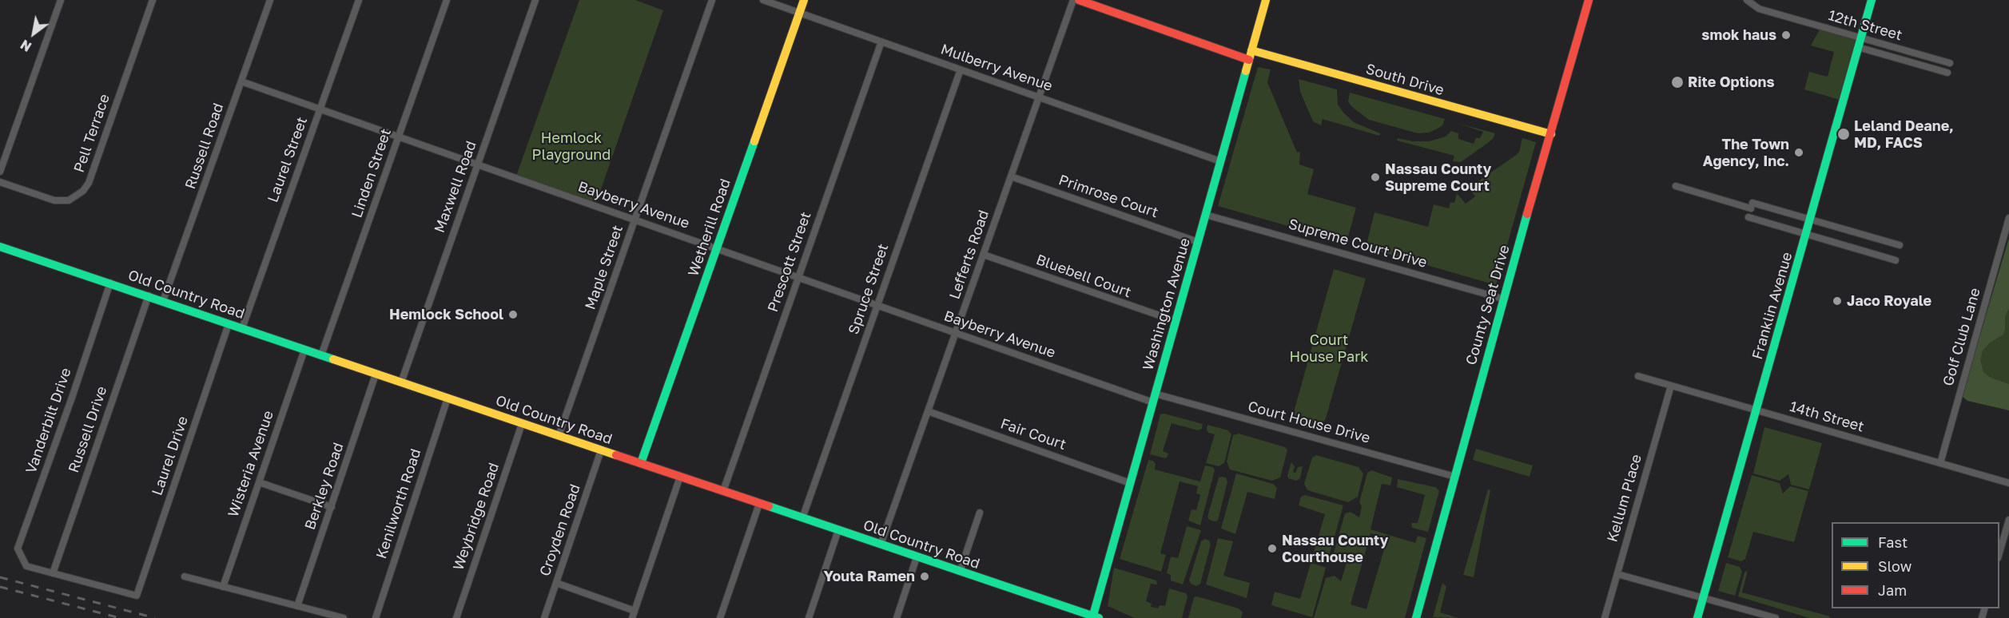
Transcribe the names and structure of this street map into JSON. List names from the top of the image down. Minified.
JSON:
{"streets":{"main road":["South Drive","Wetherill Road","Old Country Road","Washington Avenue","County Seat Drive","Franklin Avenue"],"street":["12th Street","Mulberry Avenue","Pell Terrace","Russell Road","Laurel Street","Linden Street","Maxwell Road","Primrose Court","Bayberry Avenue","Supreme Court Drive","Lefferts Road","Prescott Street","Maple Street","Bluebell Court","Spruce Street","Golf Club Lane","14th Street","Vanderbilt Drive","Court House Drive","Russell Drive","Fair Court","Laurel Drive","Wisteria Avenue","Berkley Road","Kellum Place","Kenilworth Road","Weybridge Road","Croyden Road"]},"crossings":[["12th Street","Franklin Avenue"],["Mulberry Avenue","Wetherill Road"],["Mulberry Avenue","Lefferts Road"],["Mulberry Avenue","Prescott Street"],["Mulberry Avenue","Spruce Street"],["Mulberry Avenue","Washington Avenue"],["South Drive","Washington Avenue"],["South Drive","County Seat Drive"],["Russell Road","Bayberry Avenue"],["Russell Road","Old Country Road"],["Laurel Street","Bayberry Avenue"],["Laurel Street","Old Country Road"],["Linden Street","Bayberry Avenue"],["Linden Street","Old Country Road"],["Maxwell Road","Bayberry Avenue"],["Maxwell Road","Old Country Road"],["Primrose Court","Lefferts Road"],["Primrose Court","Washington Avenue"],["Bayberry Avenue","Wetherill Road"],["Bayberry Avenue","Lefferts Road"],["Bayberry Avenue","Prescott Street"],["Bayberry Avenue","Maple Street"],["Bayberry Avenue","Spruce Street"],["Bayberry Avenue","Washington Avenue"],["Bayberry Avenue","Court House Drive"],["Wetherill Road","Old Country Road"],["Supreme Court Drive","Washington Avenue"],["Supreme Court Drive","County Seat Drive"],["Lefferts Road","Bluebell Court"],["Lefferts Road","Old Country Road"],["Lefferts Road","Fair Court"],["Prescott Street","Old Country Road"],["Maple Street","Old Country Road"],["Bluebell Court","Washington Avenue"],["Spruce Street","Old Country Road"],["Old Country Road","Washington Avenue"],["Old Country Road","Vanderbilt Drive"],["Old Country Road","Russell Drive"],["Old Country Road","Laurel Drive"],["Old Country Road","Wisteria Avenue"],["Old Country Road","Berkley Road"],["Old Country Road","Kenilworth Road"],["Old Country Road","Weybridge Road"],["Old Country Road","Croyden Road"],["Washington Avenue","Court House Drive"],["Washington Avenue","Fair Court"],["County Seat Drive","Court House Drive"],["Franklin Avenue","14th Street"],["Golf Club Lane","14th Street"],["14th Street","Kellum Place"],["Vanderbilt Drive","Russell Drive"],["Vanderbilt Drive","Laurel Drive"],["Russell Drive","Laurel Drive"]],"parks":["Hemlock Playground","Court House Park"],"places":["smok haus","Rite Options","Leland Deane, MD, FACS","The Town Agency, Inc.","Nassau County Supreme Court","Jaco Royale","Hemlock School","Nassau County Courthouse","Youta Ramen"],"legend":["Fast","Slow","Jam"],"north":"bottom left"}
